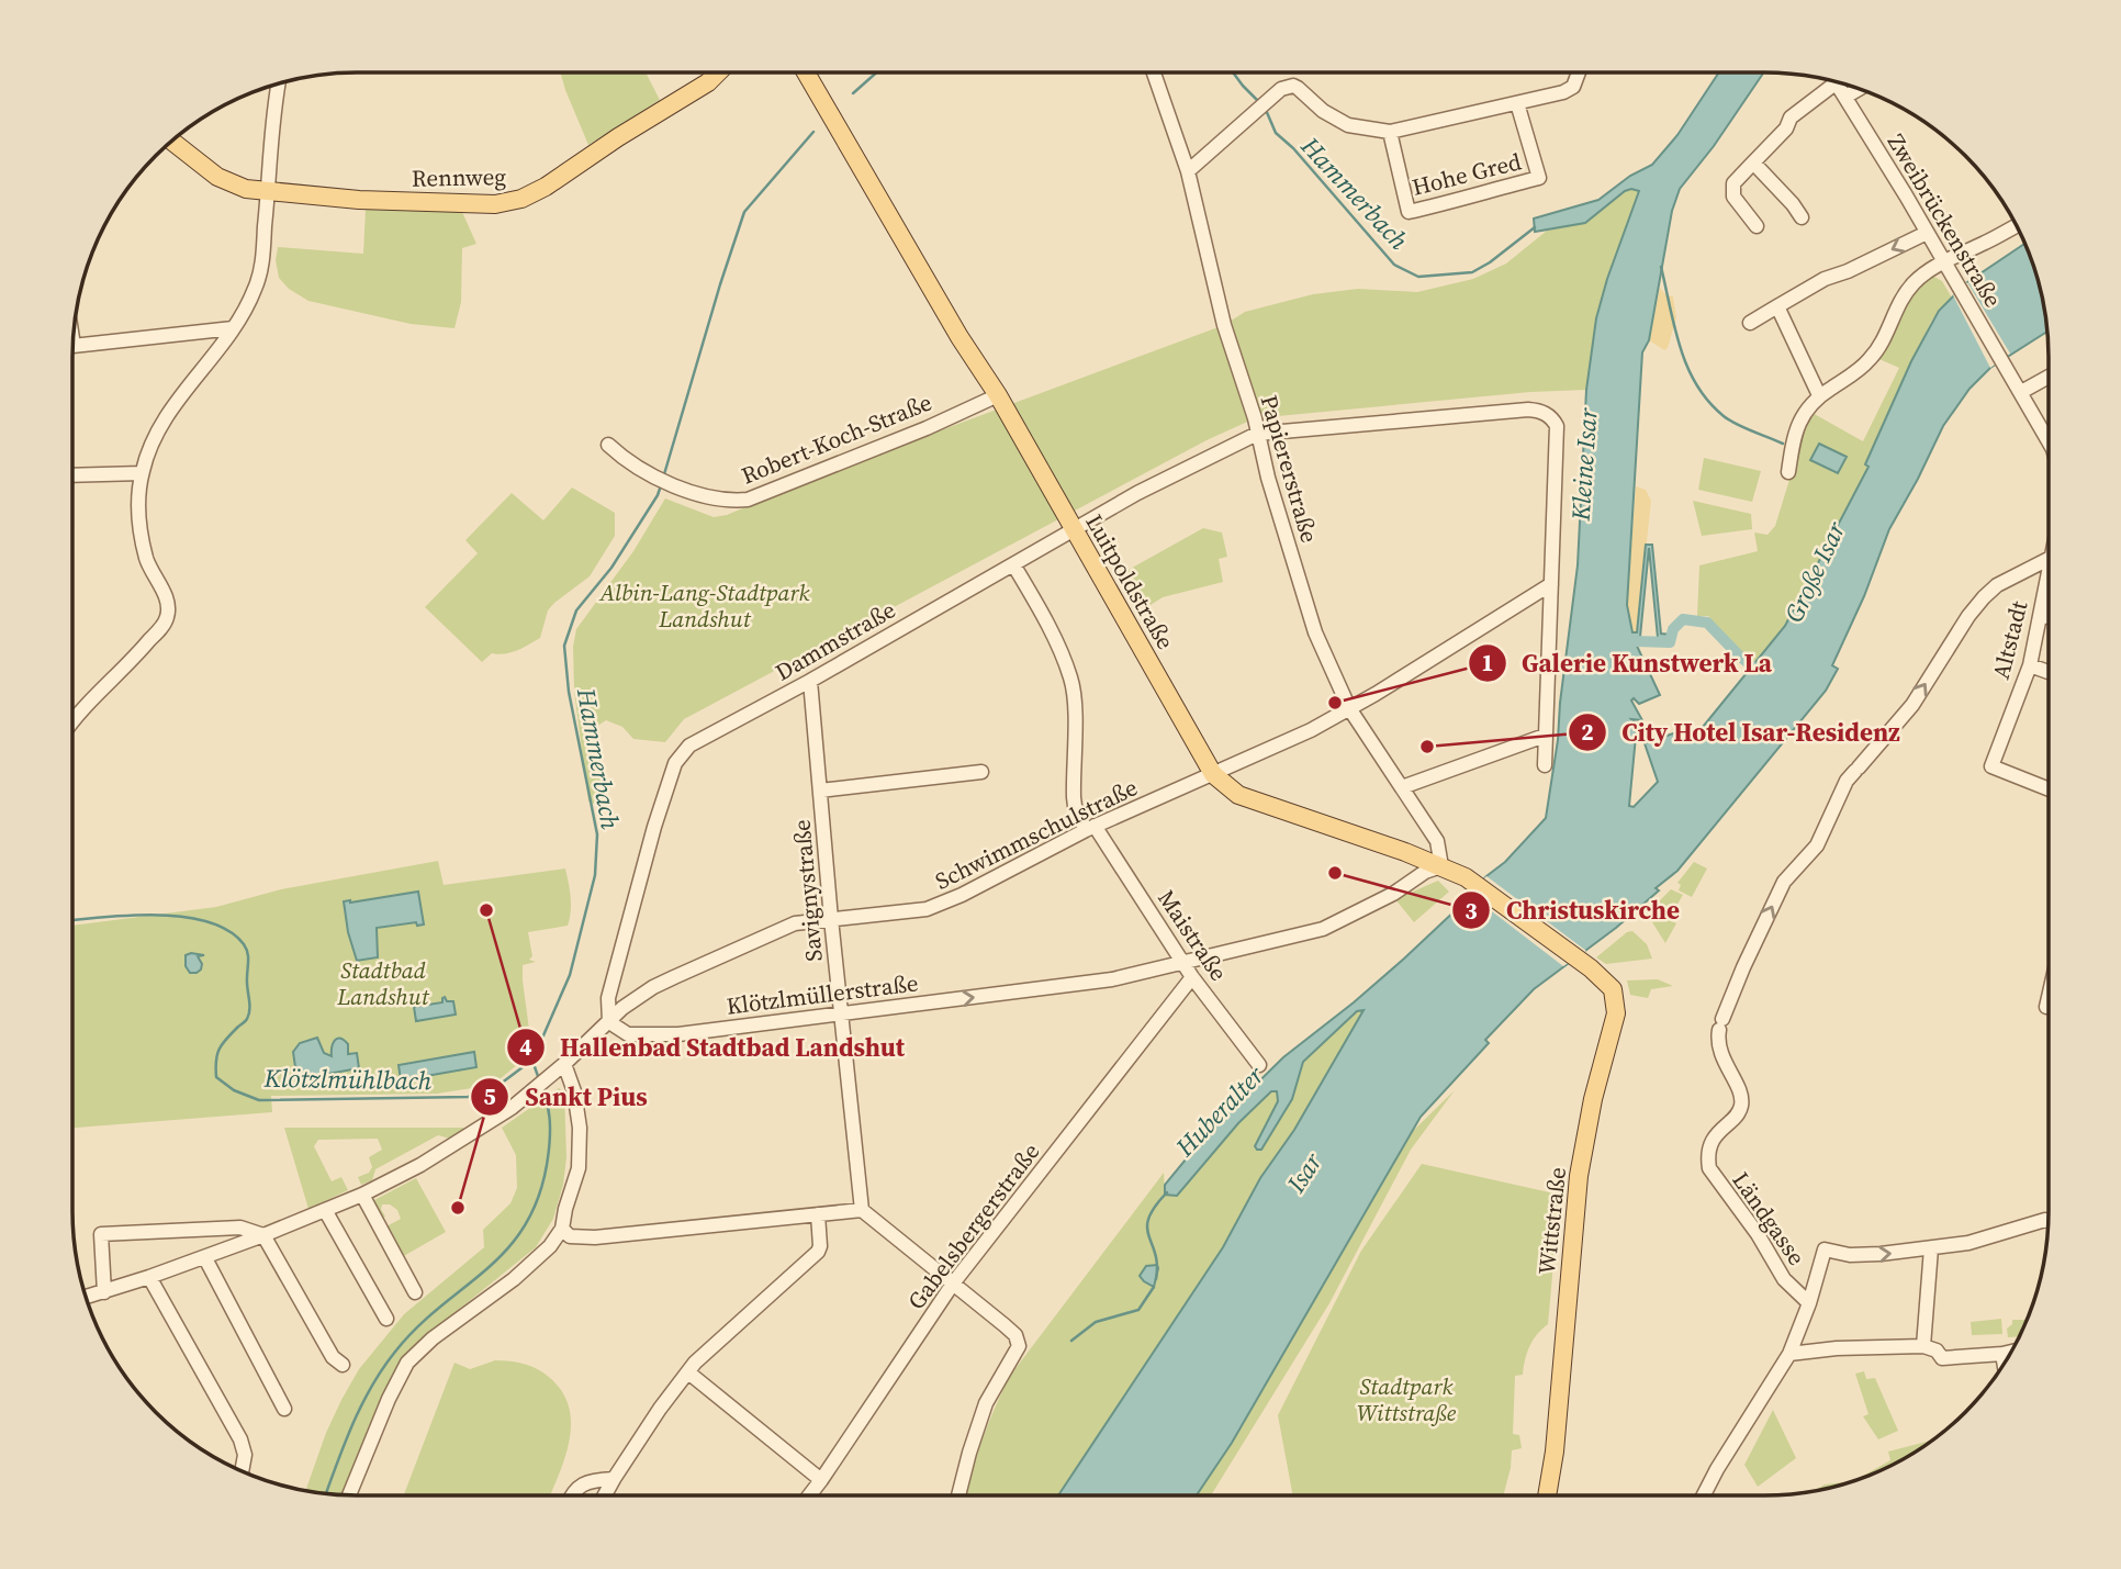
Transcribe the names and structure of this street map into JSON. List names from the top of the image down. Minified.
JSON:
{"streets":{"main road":["Rennweg","Luitpoldstraße","Wittstraße"],"street":["Hohe Gred","Zweibrückenstraße","Robert-Koch-Straße","Papiererstraße","Altstadt","Dammstraße","Schwimmschulstraße","Savignystraße","Maistraße","Klötzlmüllerstraße","Ländgasse","Gabelsbergerstraße"]},"crossings":[["Zweibrückenstraße","Altstadt"],["Robert-Koch-Straße","Luitpoldstraße"],["Papiererstraße","Luitpoldstraße"],["Papiererstraße","Dammstraße"],["Papiererstraße","Schwimmschulstraße"],["Papiererstraße","Klötzlmüllerstraße"],["Luitpoldstraße","Dammstraße"],["Luitpoldstraße","Schwimmschulstraße"],["Luitpoldstraße","Klötzlmüllerstraße"],["Luitpoldstraße","Wittstraße"],["Dammstraße","Schwimmschulstraße"],["Dammstraße","Savignystraße"],["Dammstraße","Maistraße"],["Dammstraße","Klötzlmüllerstraße"],["Schwimmschulstraße","Savignystraße"],["Schwimmschulstraße","Maistraße"],["Schwimmschulstraße","Klötzlmüllerstraße"],["Savignystraße","Klötzlmüllerstraße"],["Maistraße","Klötzlmüllerstraße"],["Maistraße","Gabelsbergerstraße"]],"one_way":["Klötzlmüllerstraße","Ländgasse"],"water":["Hammerbach","Kleine Isar","Große Isar","Klötzlmühlbach","Huberalter","Isar"],"parks":["Albin-Lang-Stadtpark Landshut","Stadtbad Landshut","Stadtpark Wittstraße"],"places":["Galerie Kunstwerk La","City Hotel Isar-Residenz","Christuskirche","Hallenbad Stadtbad Landshut","Sankt Pius"]}
